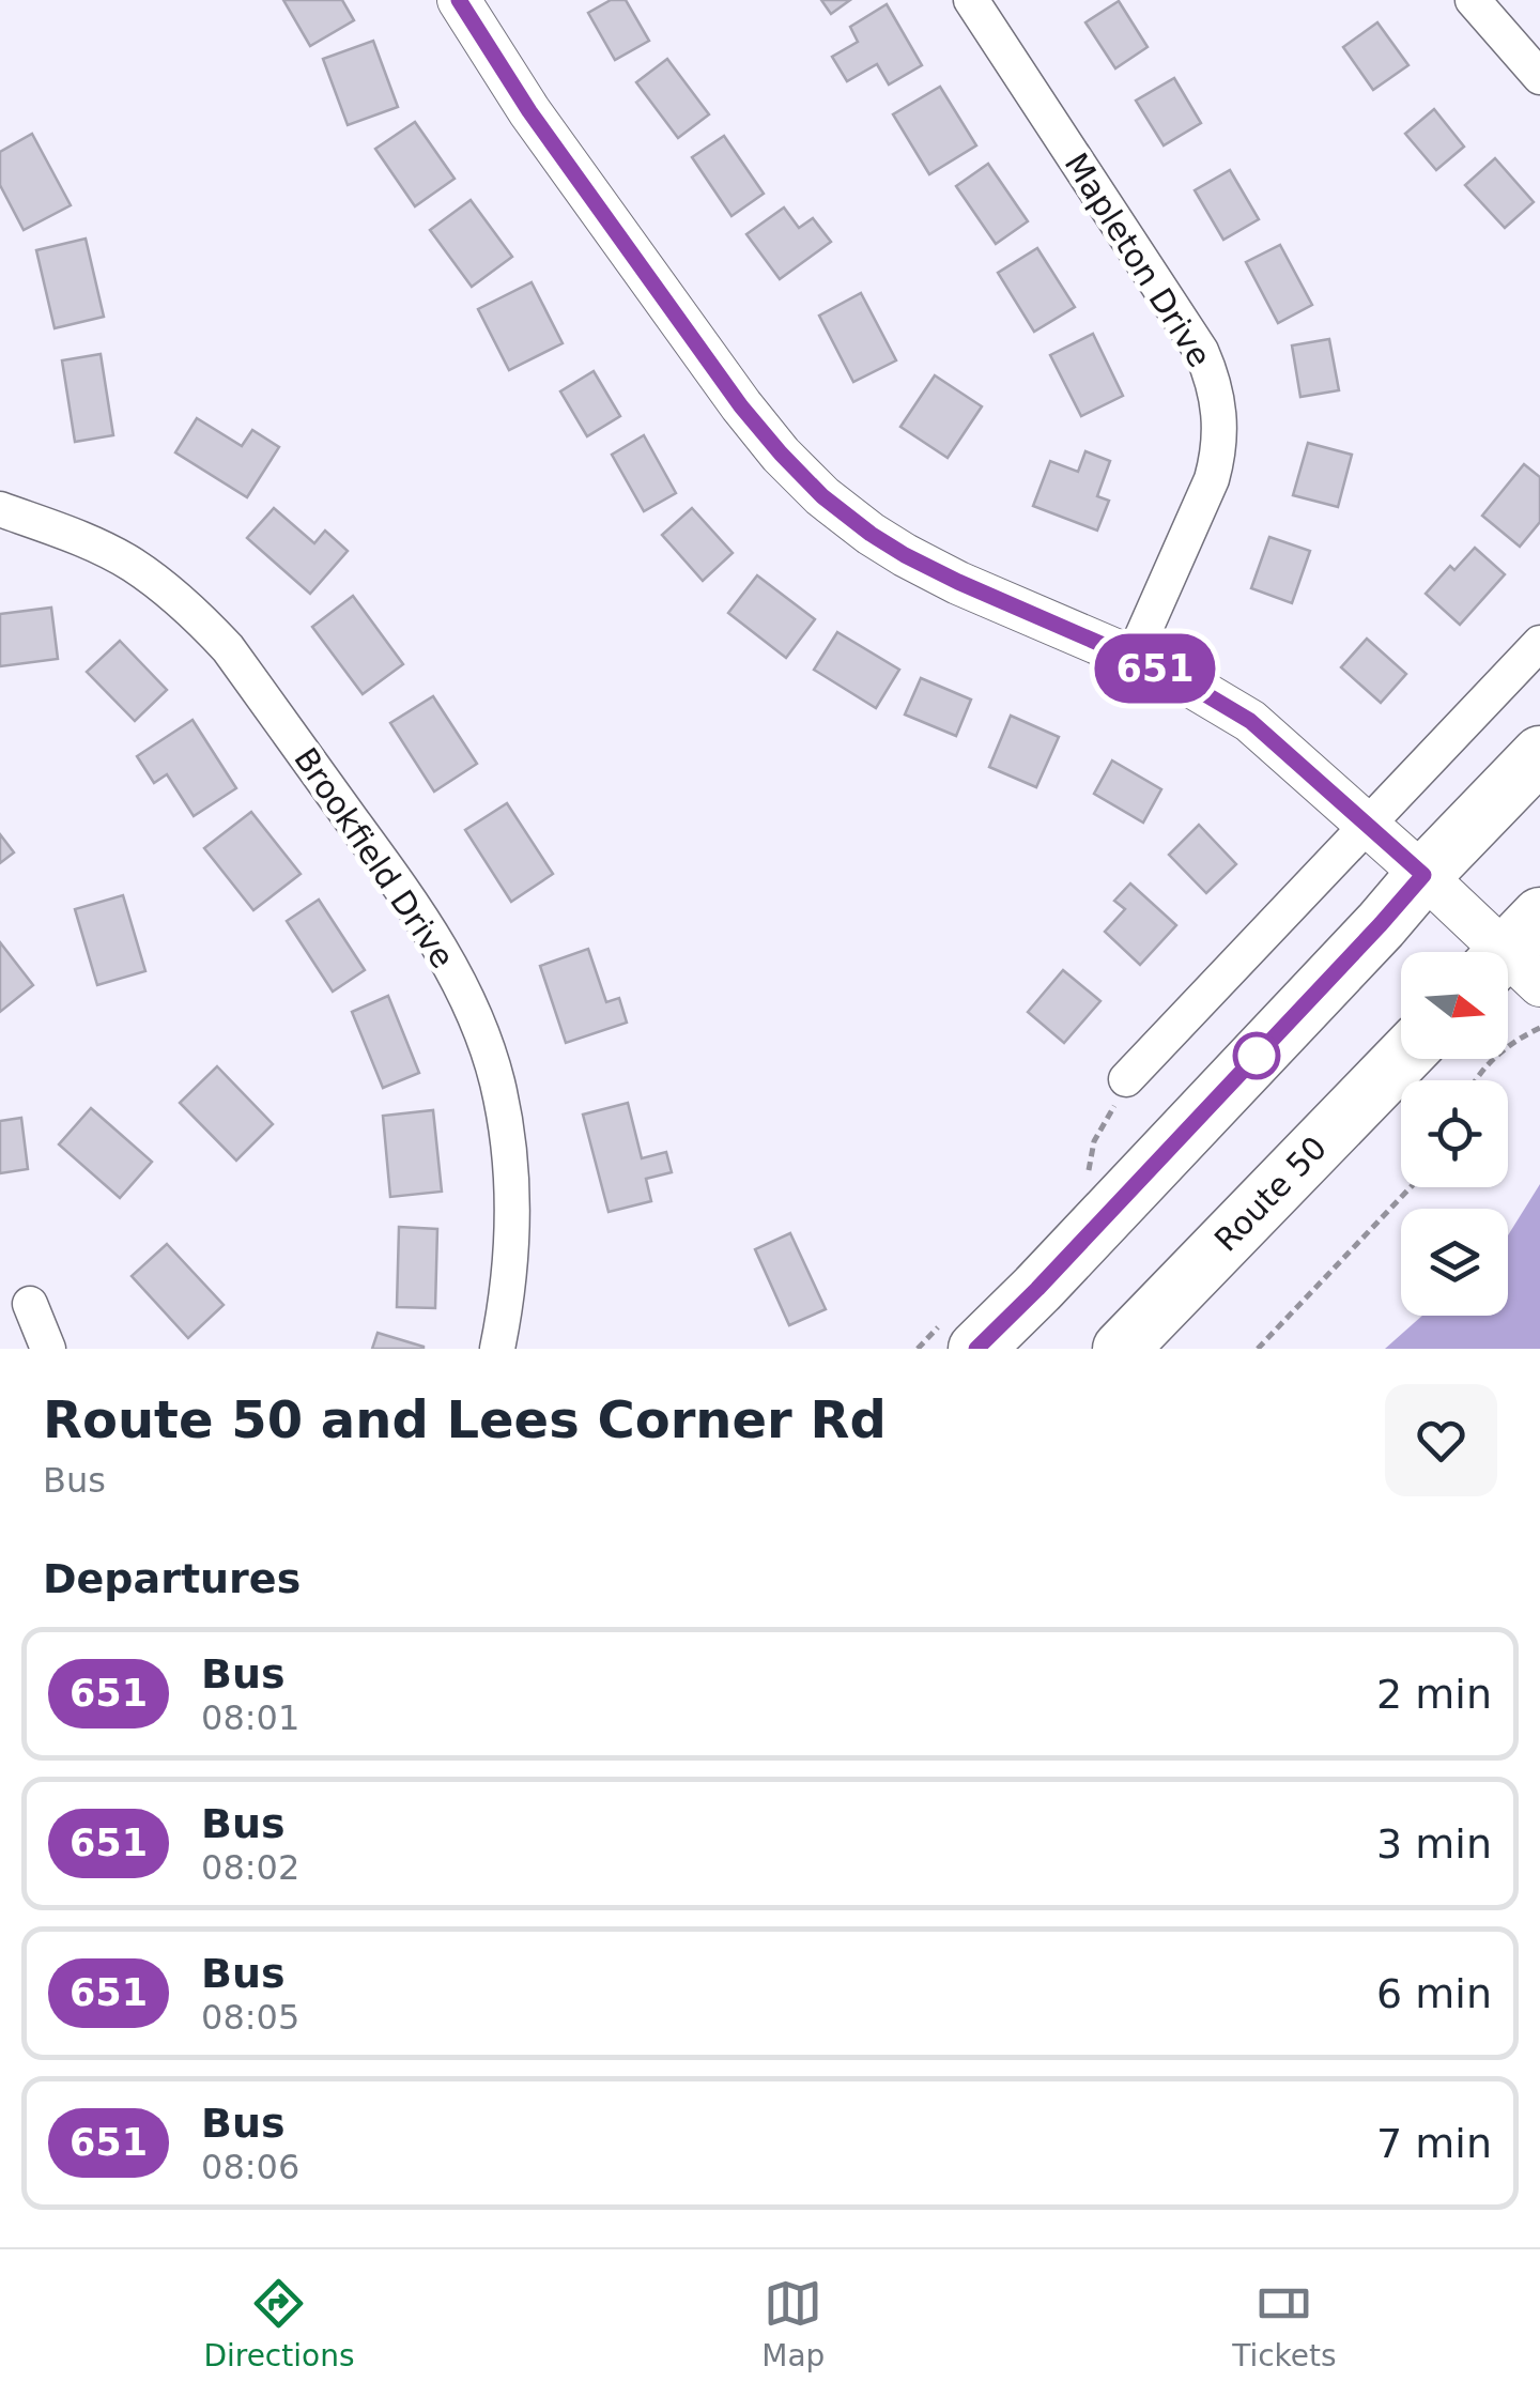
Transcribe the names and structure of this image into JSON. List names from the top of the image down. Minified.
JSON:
{"streets":{"highway":["Route 50"],"street":["Mapleton Drive","Brookfield Drive"]},"lines":["bus line 651"],"north":"right","page":{"on_map":"651","heading":[["Route 50 and Lees Corner Rd","Bus"],"Departures"],"list":[{"mark":"651","name":"Bus","note":"08:01","value":"2 min"},{"mark":"651","name":"Bus","note":"08:02","value":"3 min"},{"mark":"651","name":"Bus","note":"08:05","value":"6 min"},{"mark":"651","name":"Bus","note":"08:06","value":"7 min"}],"tabs":["Directions","Map","Tickets"]}}
